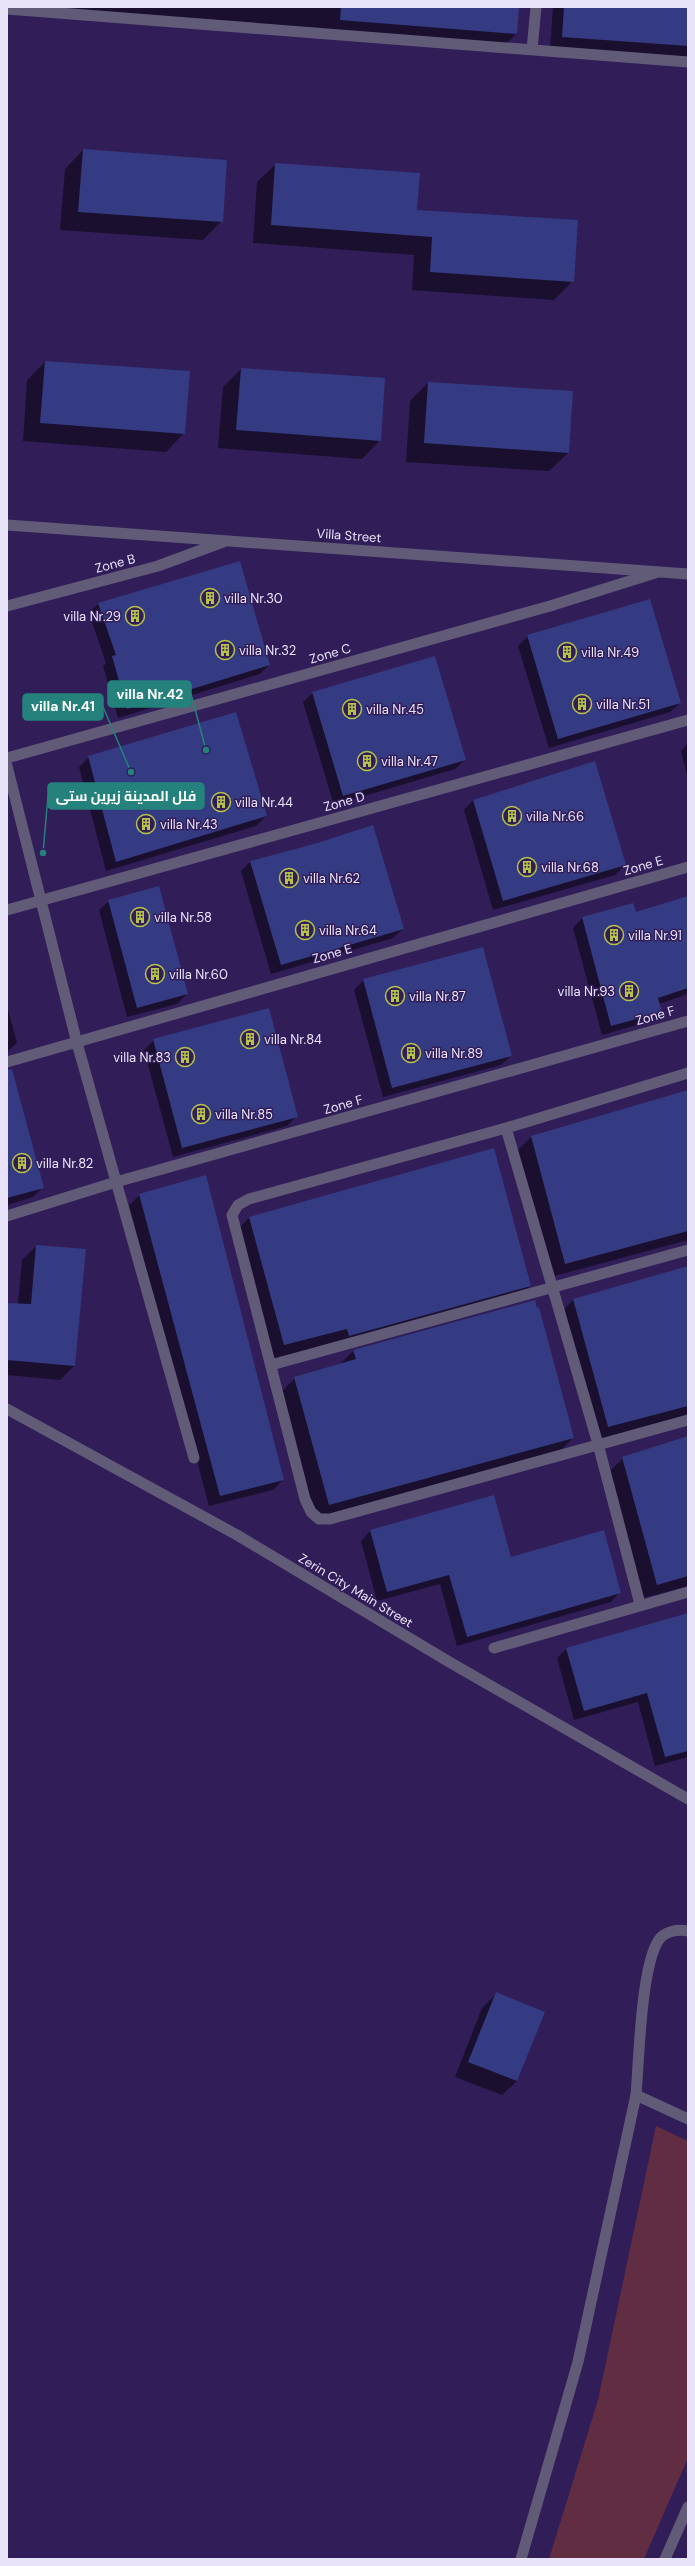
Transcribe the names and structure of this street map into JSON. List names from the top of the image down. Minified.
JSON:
{"streets":{"street":["Villa Street","Zone B","Zone C","Zone D","Zone E","Zone F","Zerin City Main Street"]},"crossings":[["Villa Street","Zone B"],["Villa Street","Zone C"]],"places":{"building":["villa Nr.30","villa Nr.29","villa Nr.32","villa Nr.49","villa Nr.51","villa Nr.45","villa Nr.47","villa Nr.44","villa Nr.66","villa Nr.43","villa Nr.68","villa Nr.62","villa Nr.58","villa Nr.64","villa Nr.91","villa Nr.60","villa Nr.93","villa Nr.87","villa Nr.84","villa Nr.89","villa Nr.83","villa Nr.85","villa Nr.82"],"other":["villa Nr.42","villa Nr.41","فلل المدينة زیرین ستی"]}}
